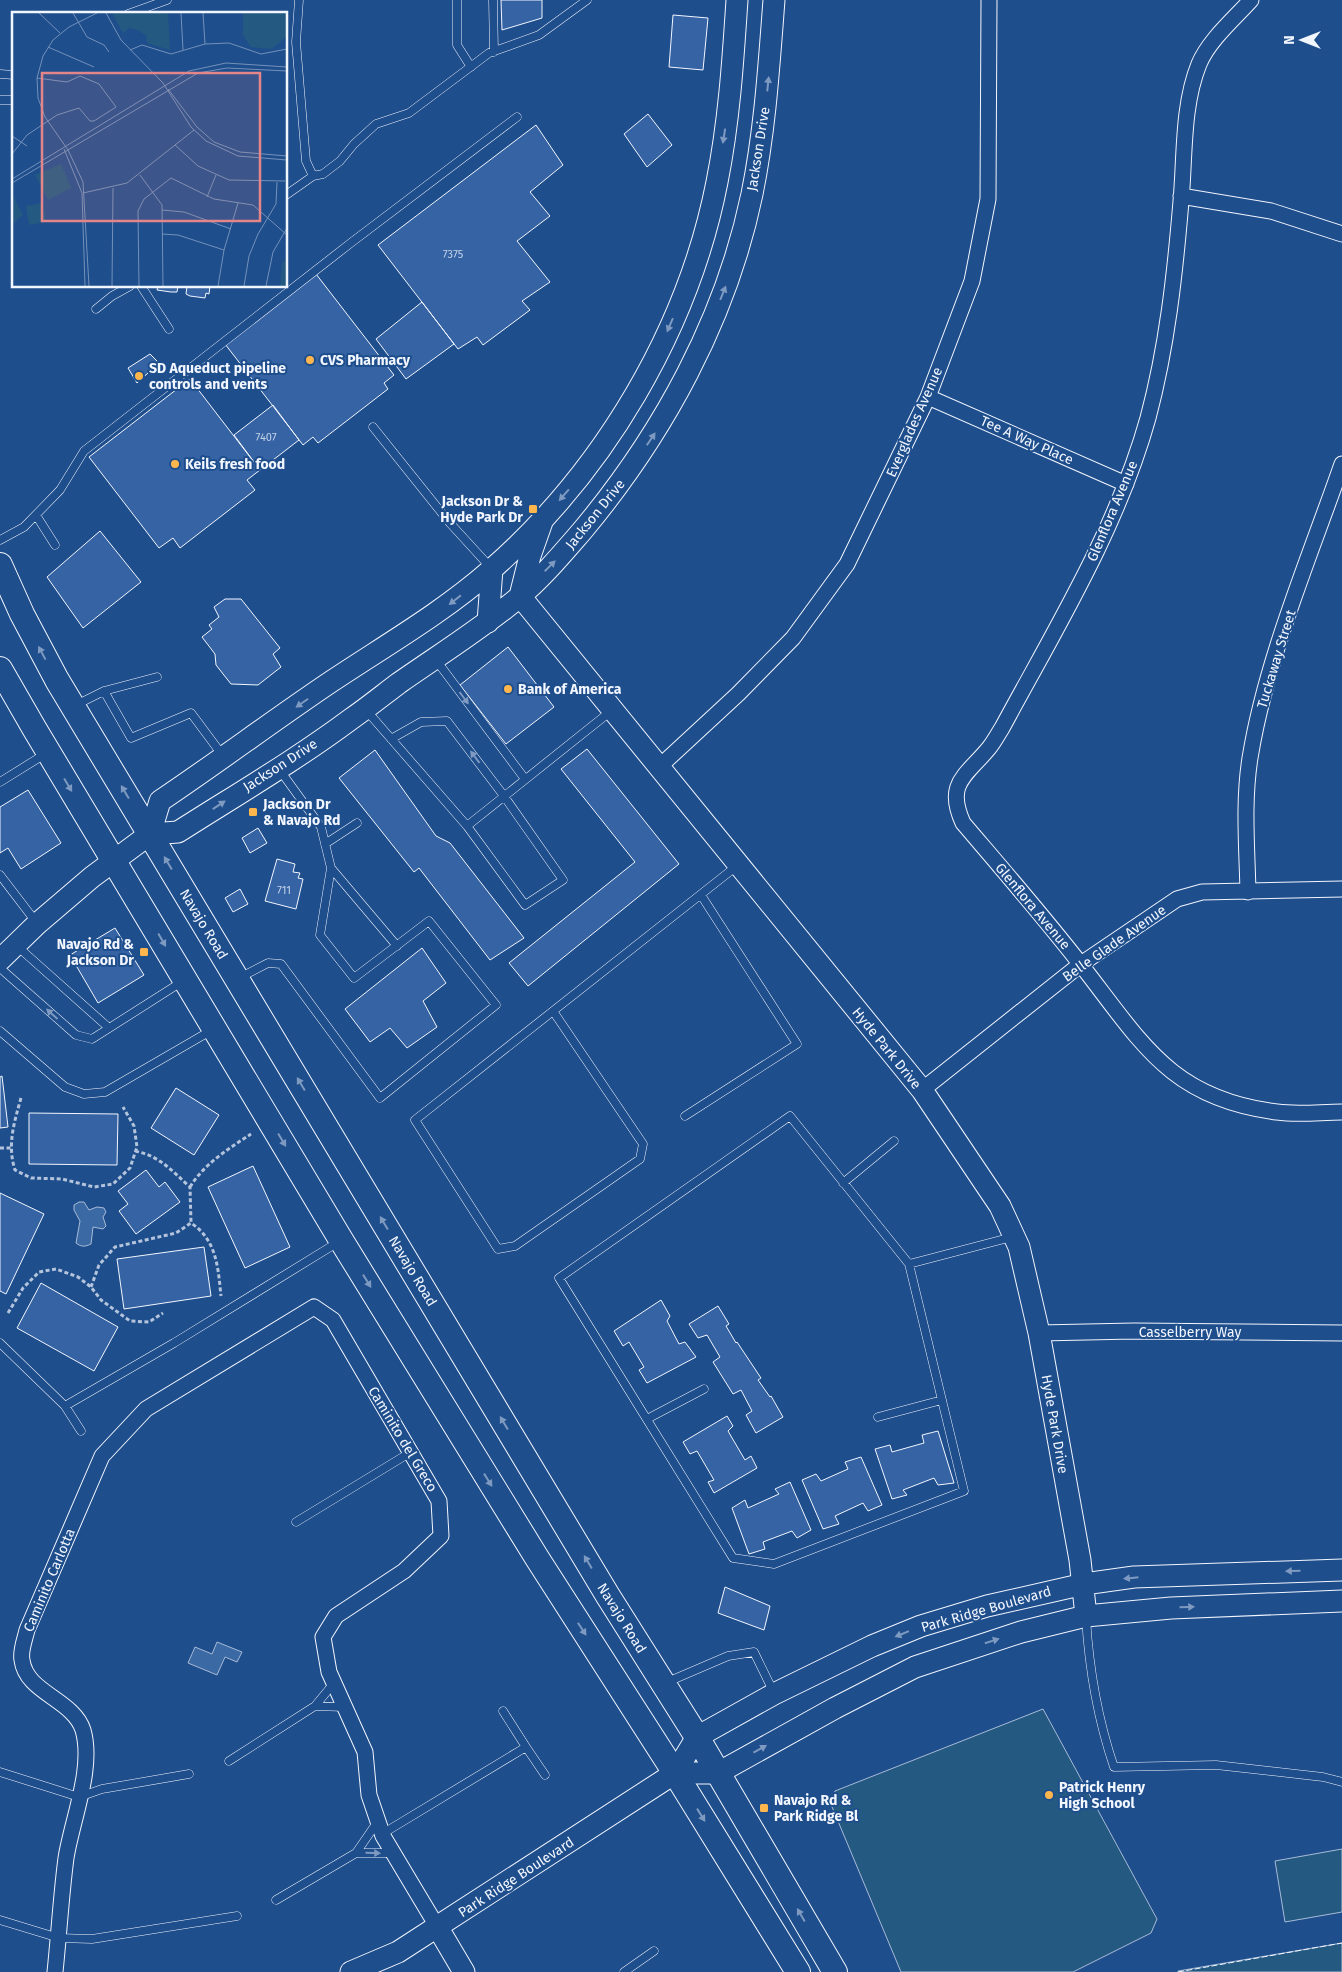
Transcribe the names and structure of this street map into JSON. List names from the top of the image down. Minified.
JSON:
{"streets":{"main road":["Jackson Drive","Navajo Road","Hyde Park Drive","Park Ridge Boulevard"],"street":["Everglades Avenue","Tee A Way Place","Glenflora Avenue","Tuckaway Street","Belle Glade Avenue","Casselberry Way","Caminito del Greco","Caminito Carlotta"]},"crossings":[["Jackson Drive","Navajo Road"],["Jackson Drive","Hyde Park Drive"],["Everglades Avenue","Tee A Way Place"],["Everglades Avenue","Hyde Park Drive"],["Tee A Way Place","Glenflora Avenue"],["Glenflora Avenue","Belle Glade Avenue"],["Tuckaway Street","Belle Glade Avenue"],["Navajo Road","Park Ridge Boulevard"],["Belle Glade Avenue","Hyde Park Drive"],["Hyde Park Drive","Casselberry Way"],["Hyde Park Drive","Park Ridge Boulevard"],["Caminito del Greco","Caminito Carlotta"],["Caminito del Greco","Park Ridge Boulevard"]],"places":{"other":["CVS Pharmacy","SD Aqueduct pipeline controls and vents","Keils fresh food","Bank of America","Patrick Henry High School"],"transit":["Jackson Dr & Hyde Park Dr","Jackson Dr & Navajo Rd","Navajo Rd & Jackson Dr","Navajo Rd & Park Ridge Bl"]},"house_numbers":["7375","7407","711"],"north":"left"}
